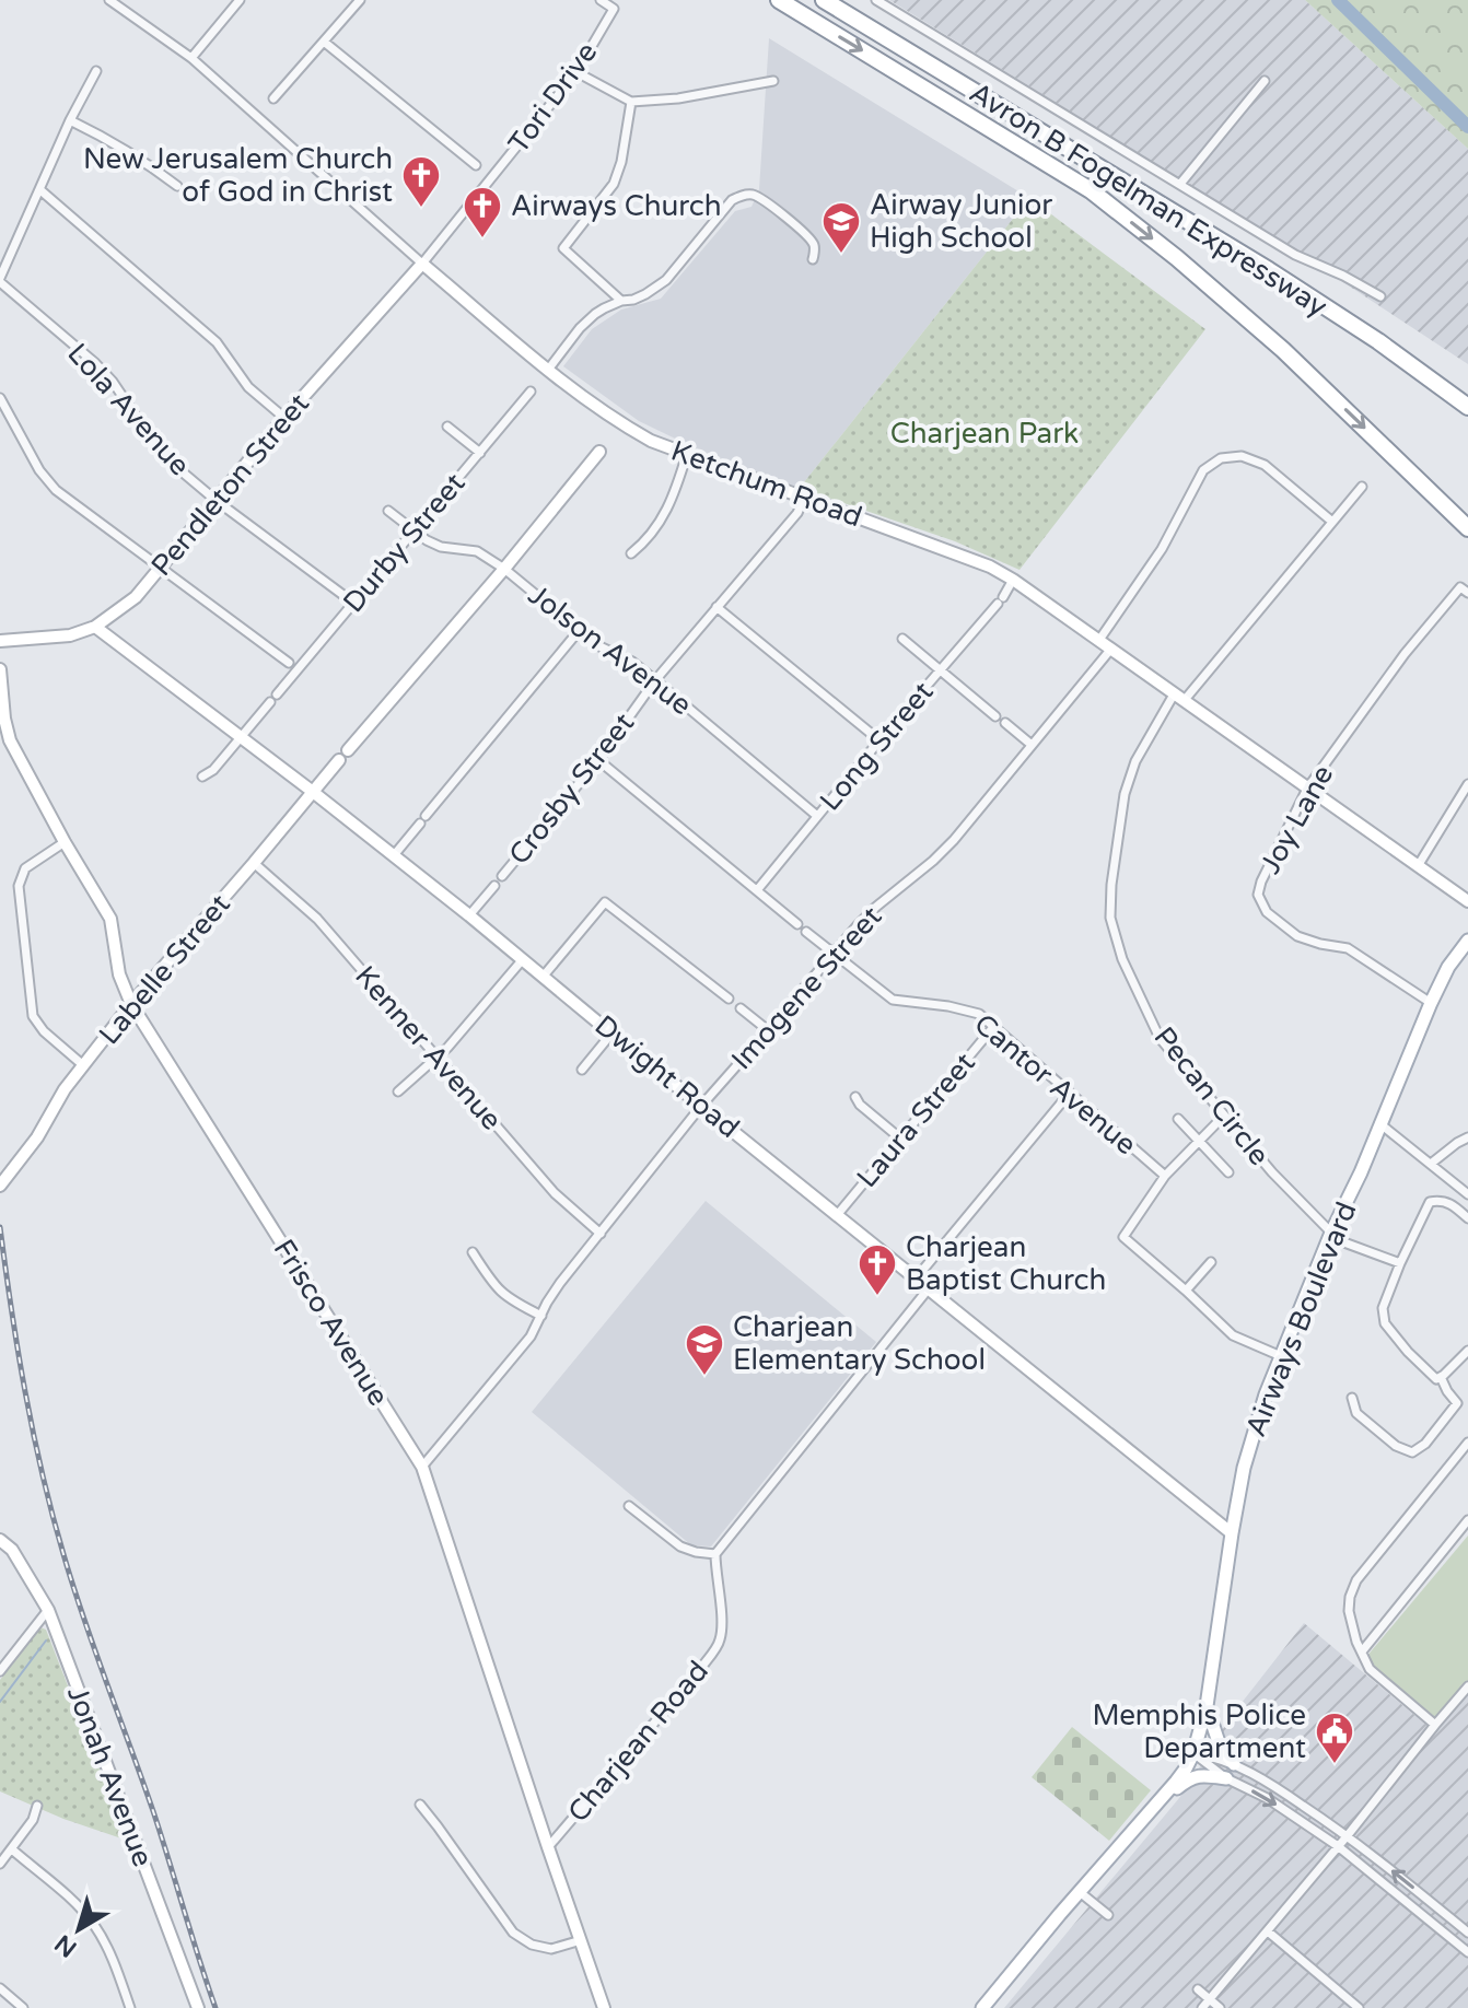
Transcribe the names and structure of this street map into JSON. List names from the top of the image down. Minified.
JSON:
{"streets":{"highway":["Avron B Fogelman Expressway"],"main road":["Airways Boulevard"],"street":["Tori Drive","Lola Avenue","Ketchum Road","Pendleton Street","Durby Street","Jolson Avenue","Long Street","Crosby Street","Joy Lane","Labelle Street","Imogene Street","Kenner Avenue","Dwight Road","Cantor Avenue","Pecan Circle","Laura Street","Frisco Avenue","Charjean Road","Jonah Avenue"]},"crossings":[["Tori Drive","Ketchum Road"],["Tori Drive","Pendleton Street"],["Lola Avenue","Pendleton Street"],["Ketchum Road","Pendleton Street"],["Ketchum Road","Long Street"],["Ketchum Road","Crosby Street"],["Ketchum Road","Joy Lane"],["Ketchum Road","Imogene Street"],["Ketchum Road","Pecan Circle"],["Pendleton Street","Dwight Road"],["Durby Street","Jolson Avenue"],["Jolson Avenue","Long Street"],["Jolson Avenue","Crosby Street"],["Jolson Avenue","Labelle Street"],["Crosby Street","Dwight Road"],["Joy Lane","Airways Boulevard"],["Labelle Street","Kenner Avenue"],["Labelle Street","Dwight Road"],["Labelle Street","Frisco Avenue"],["Imogene Street","Kenner Avenue"],["Imogene Street","Dwight Road"],["Imogene Street","Cantor Avenue"],["Imogene Street","Frisco Avenue"],["Dwight Road","Laura Street"],["Dwight Road","Airways Boulevard"],["Cantor Avenue","Laura Street"],["Pecan Circle","Airways Boulevard"],["Frisco Avenue","Charjean Road"]],"parks":["Charjean Park"],"places":{"church":["New Jerusalem Church of God in Christ","Airways Church","Charjean Baptist Church"],"school or university":["Airway Junior High School","Charjean Elementary School"],"public building":["Memphis Police Department"]},"north":"bottom left"}
